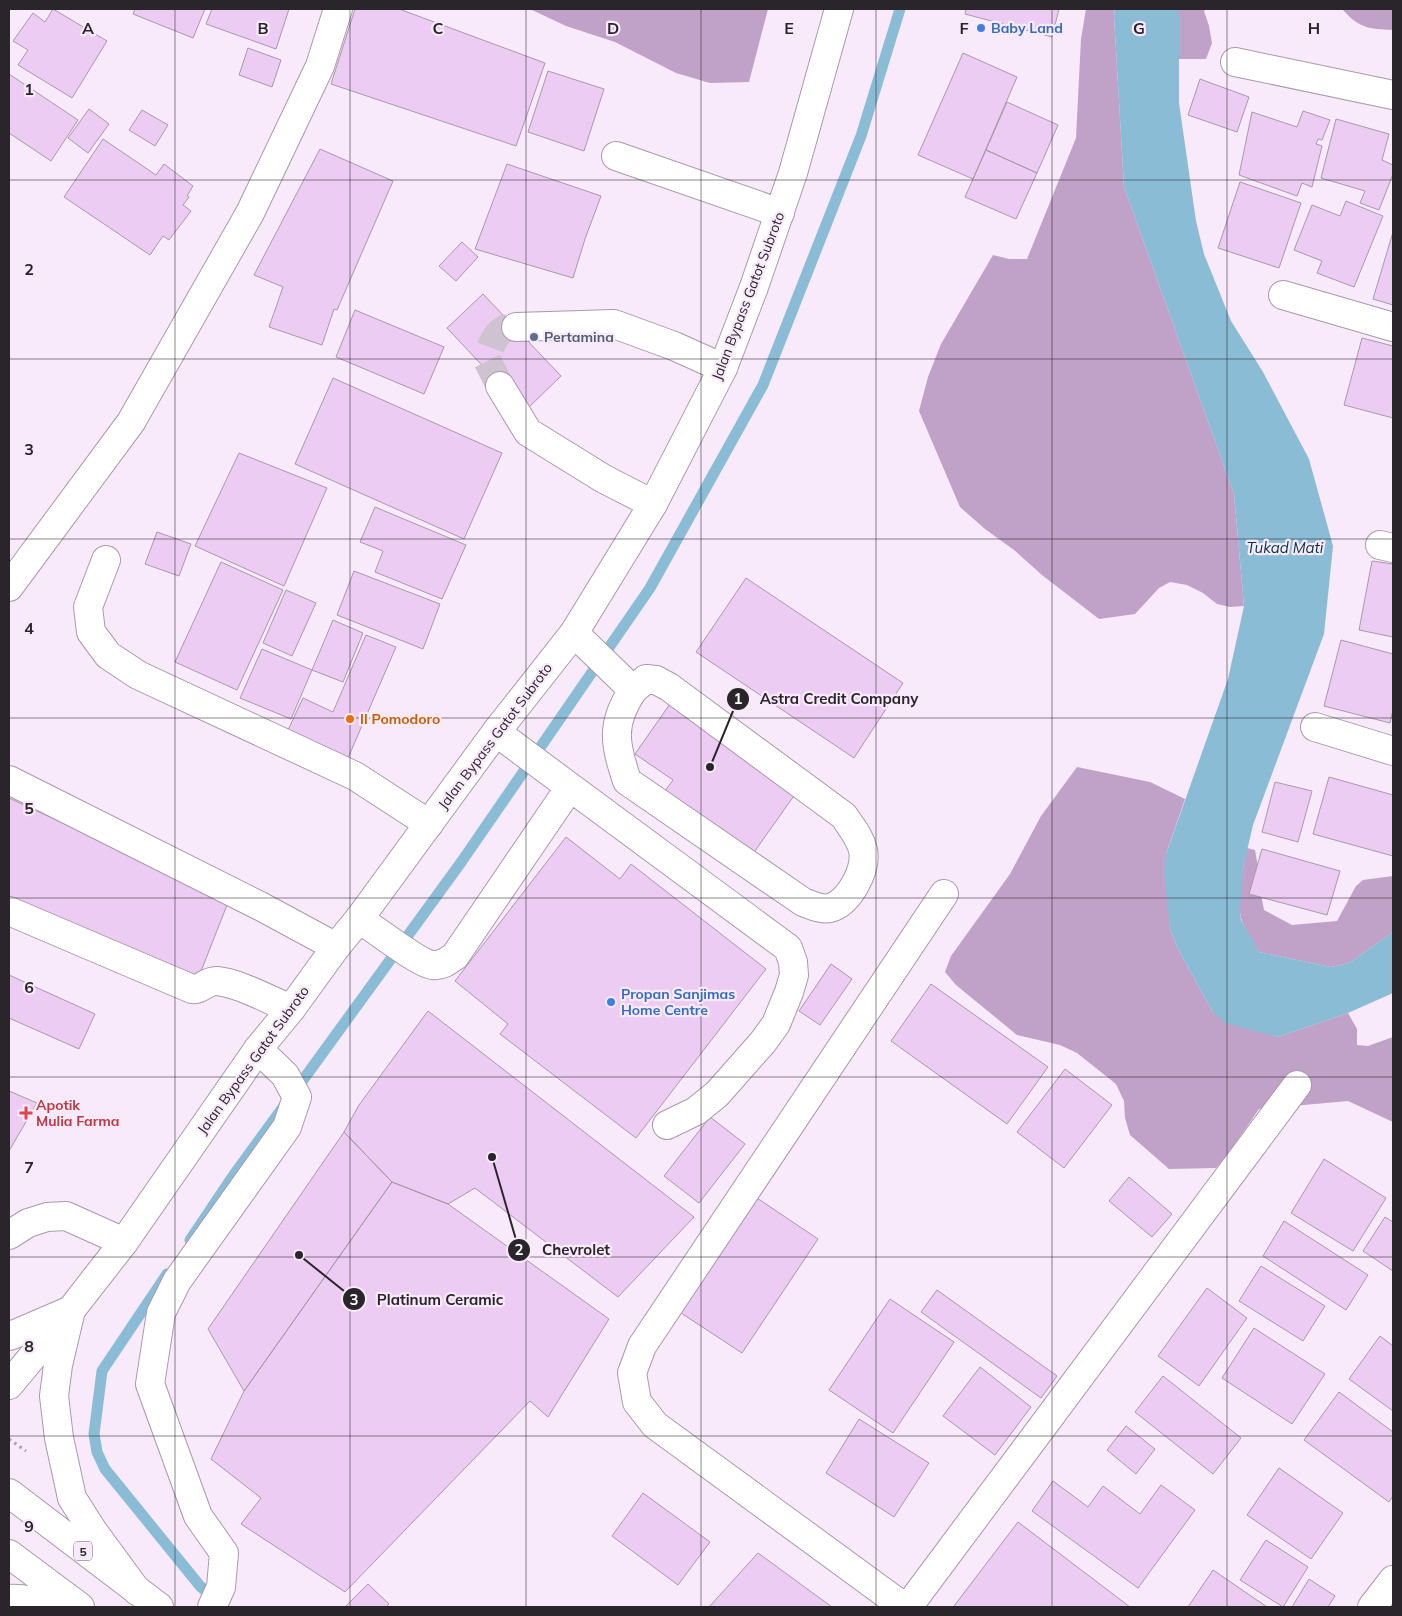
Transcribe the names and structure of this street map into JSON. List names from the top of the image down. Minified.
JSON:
{"streets":{"main road":["Jalan Bypass Gatot Subroto","5"]},"water":["Tukad Mati"],"places":{"other":["Baby Land","Pertamina","Il Pomodoro","Astra Credit Company","Propan Sanjimas Home Centre","Chevrolet","Platinum Ceramic"],"health":["Apotik Mulia Farma"]},"grid":{"columns":["A","B","C","D","E","F","G","H"],"rows":["1","2","3","4","5","6","7","8","9"]}}
